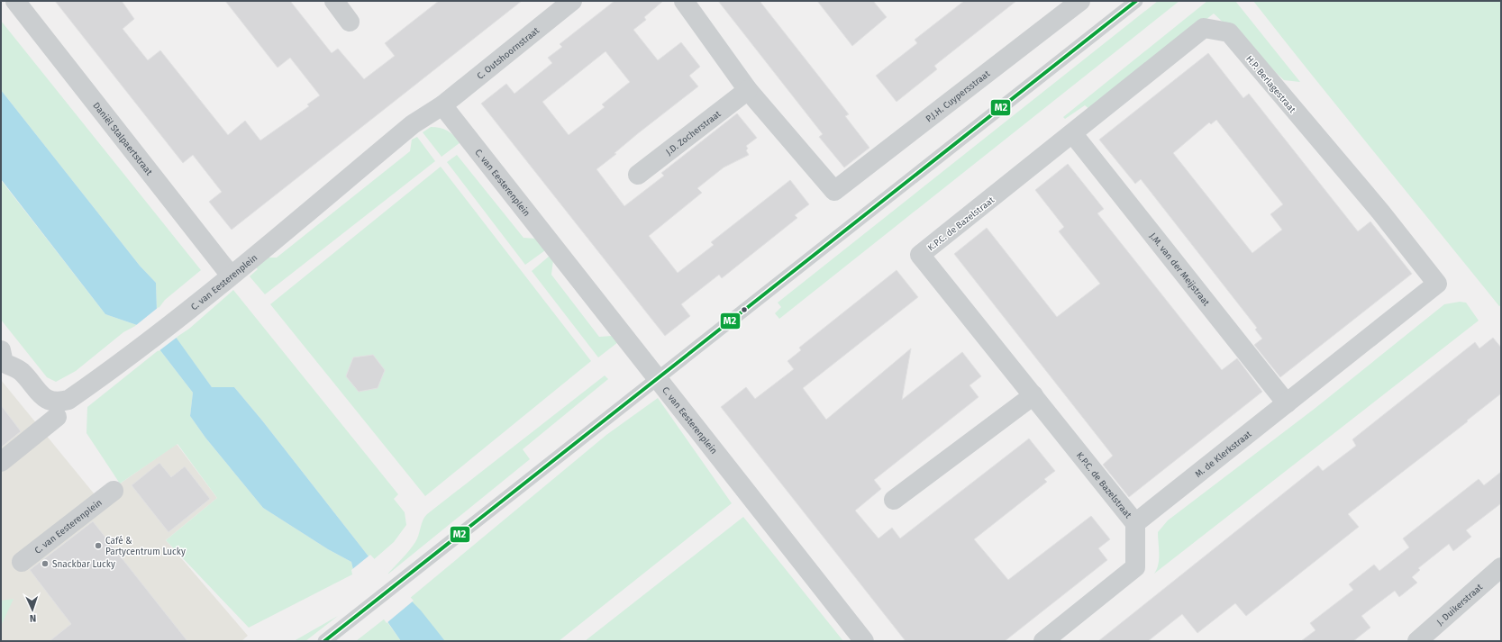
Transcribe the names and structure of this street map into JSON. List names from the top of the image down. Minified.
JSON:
{"streets":{"street":["C. Outshoornstraat","H.P. Berlagestraat","P.J.H. Cuypersstraat","J.D. Zocherstraat","Daniël Stalpaertstraat","C. van Eesterenplein","K.P.C. de Bazelstraat","J.M. van der Meijstraat","M. de Klerkstraat","J. Duikerstraat"]},"crossings":[["C. Outshoornstraat","C. van Eesterenplein"],["H.P. Berlagestraat","K.P.C. de Bazelstraat"],["H.P. Berlagestraat","J.M. van der Meijstraat"],["H.P. Berlagestraat","M. de Klerkstraat"],["P.J.H. Cuypersstraat","J.D. Zocherstraat"],["Daniël Stalpaertstraat","C. van Eesterenplein"],["K.P.C. de Bazelstraat","J.M. van der Meijstraat"],["K.P.C. de Bazelstraat","M. de Klerkstraat"],["J.M. van der Meijstraat","M. de Klerkstraat"]],"places":["Café & Partycentrum Lucky","Snackbar Lucky"],"lines":["transit line M2"],"north":"bottom"}
